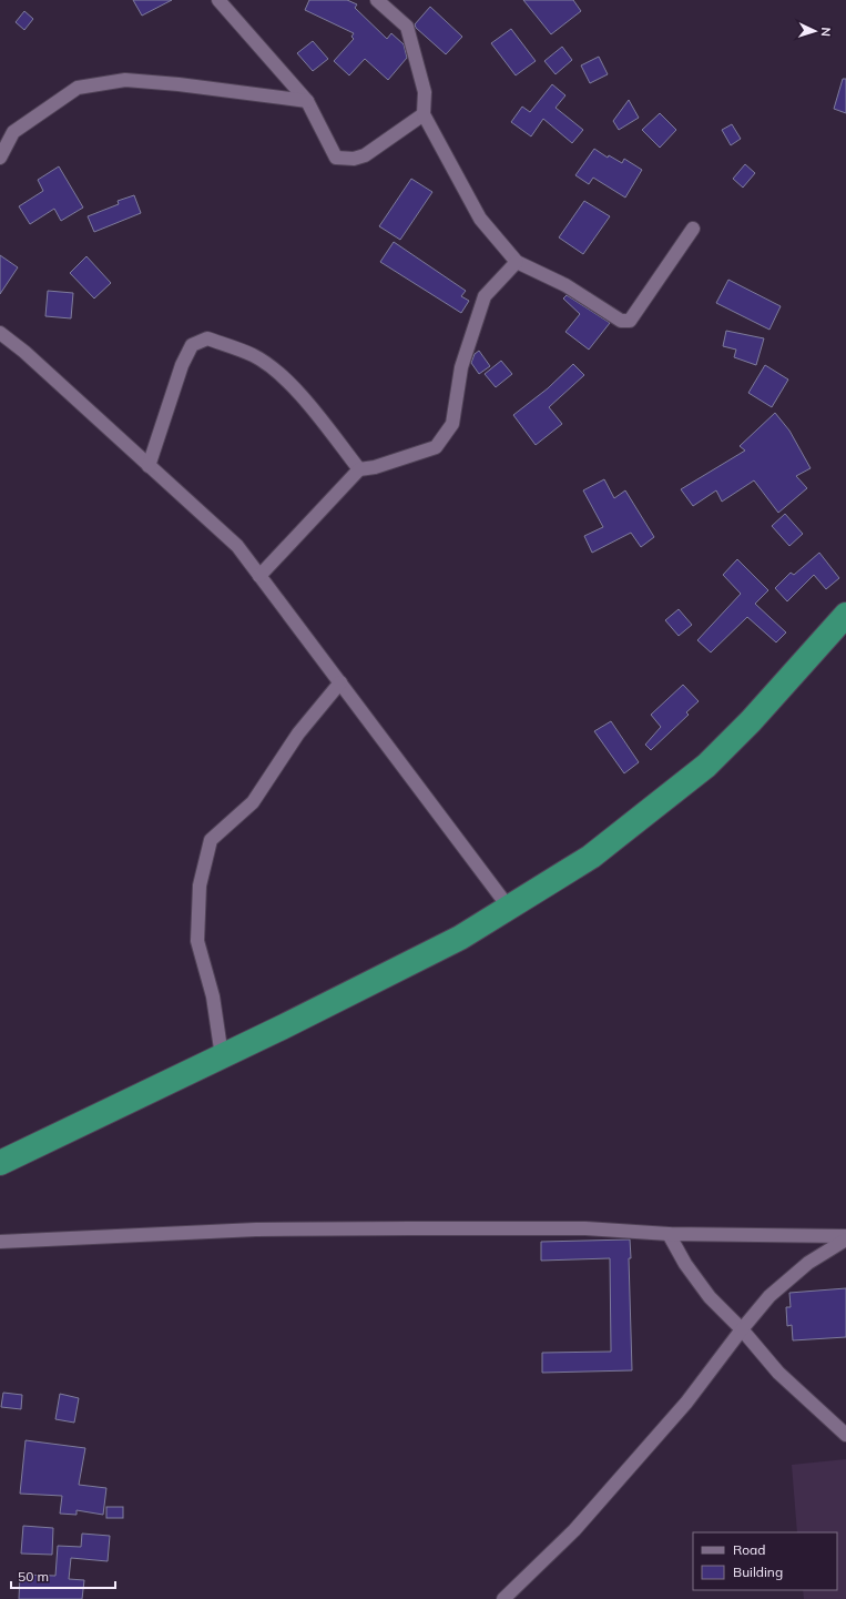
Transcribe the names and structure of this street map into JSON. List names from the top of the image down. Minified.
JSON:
{"legend":["Road","Building"],"scale_bar":"50 m","north":"right"}
